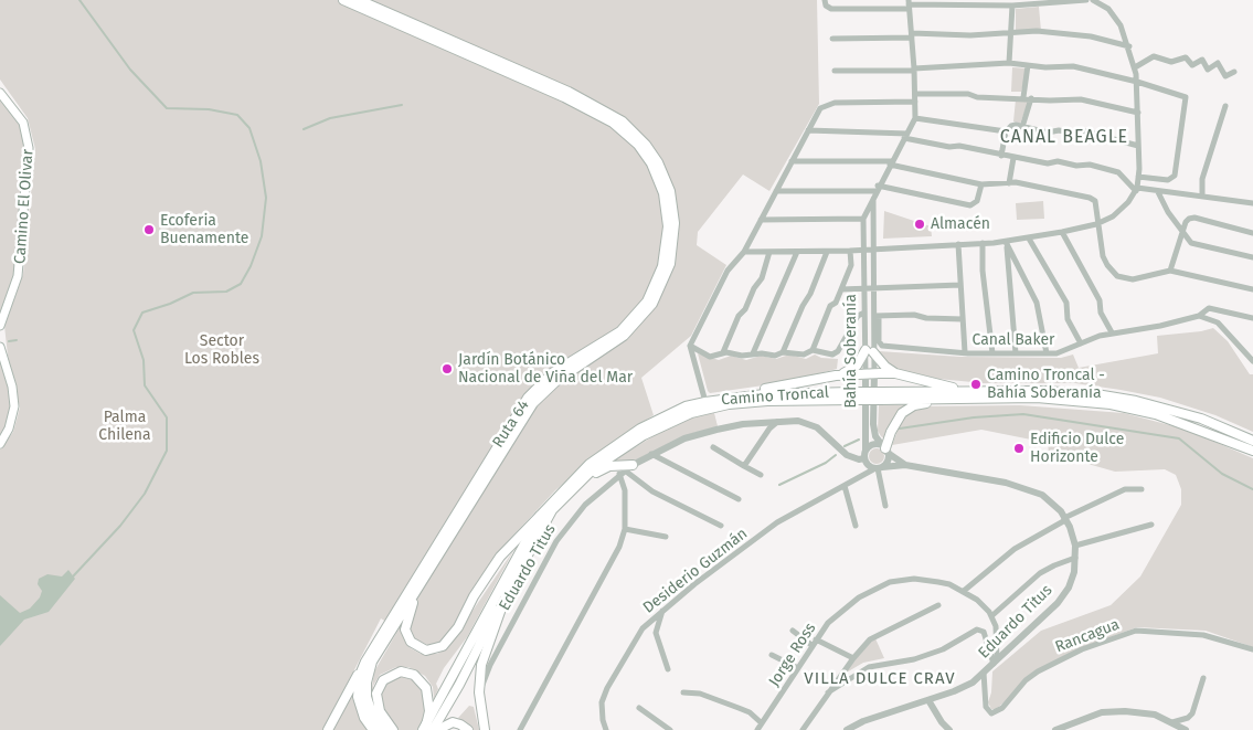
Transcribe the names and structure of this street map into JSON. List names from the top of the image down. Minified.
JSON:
{"streets":{"main road":["Camino El Olivar","Camino Troncal","Ruta 64"],"street":["Canal Baker","Bahía Soberanía","Eduardo Titus","Desiderio Guzmán","Rancagua","Jorge Ross"]},"crossings":[["Canal Baker","Bahía Soberanía"],["Bahía Soberanía","Eduardo Titus"],["Eduardo Titus","Desiderio Guzmán"],["Eduardo Titus","Rancagua"]],"districts":["CANAL BEAGLE","VILLA DULCE CRAV"],"parks":["Sector Los Robles","Palma Chilena"],"places":["Almacén","Ecoferia Buenamente","Jardín Botánico Nacional de Viña del Mar","Camino Troncal - Bahía Soberanía","Edificio Dulce Horizonte"]}
